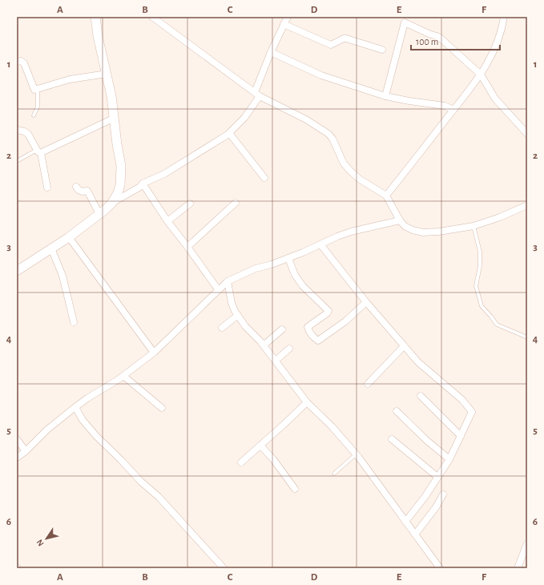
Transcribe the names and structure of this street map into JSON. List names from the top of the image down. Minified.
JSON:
{"scale_bar":"100 m","north":"bottom left","grid":{"columns":["A","B","C","D","E","F"],"rows":["1","2","3","4","5","6"]}}
